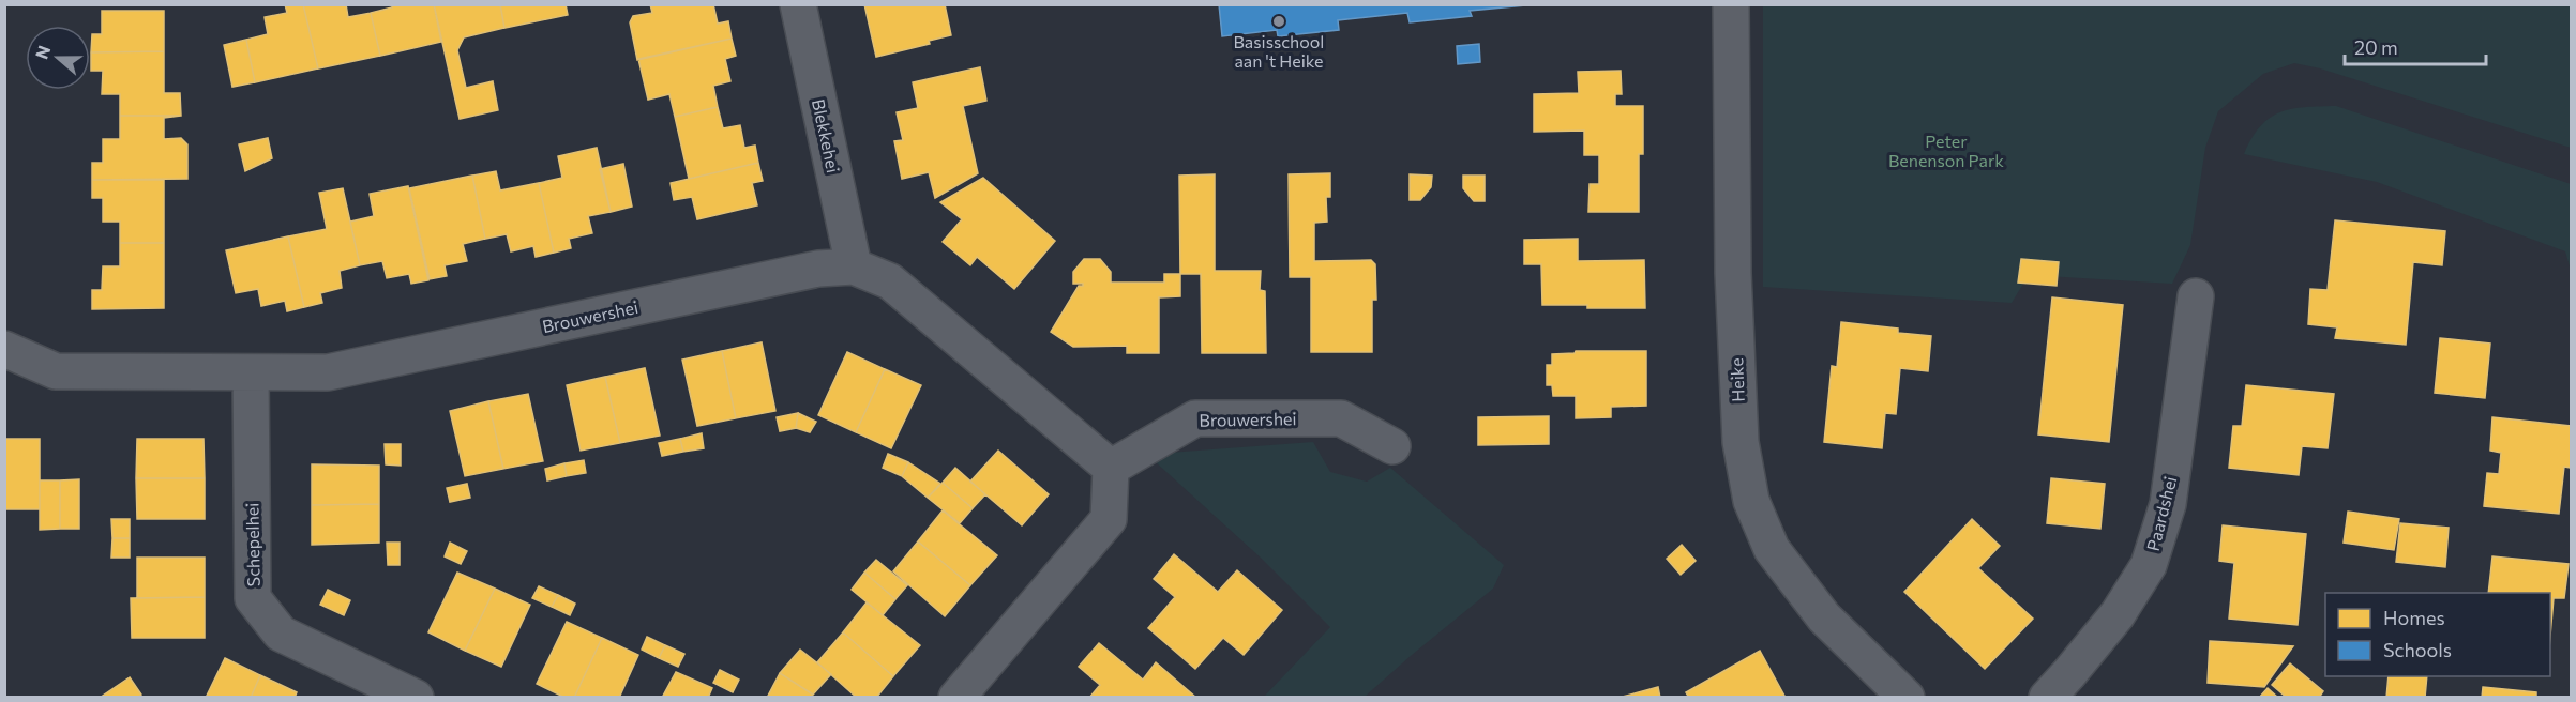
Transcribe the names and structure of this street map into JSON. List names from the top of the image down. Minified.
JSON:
{"streets":{"street":["Blekkehei","Brouwershei","Heike","Paardshei","Schepelhei"]},"crossings":[["Blekkehei","Brouwershei"],["Brouwershei","Schepelhei"]],"parks":["Peter Benenson Park"],"places":["Basisschool aan 't Heike"],"legend":["Homes","Schools"],"scale_bar":"20 m","north":"left"}
